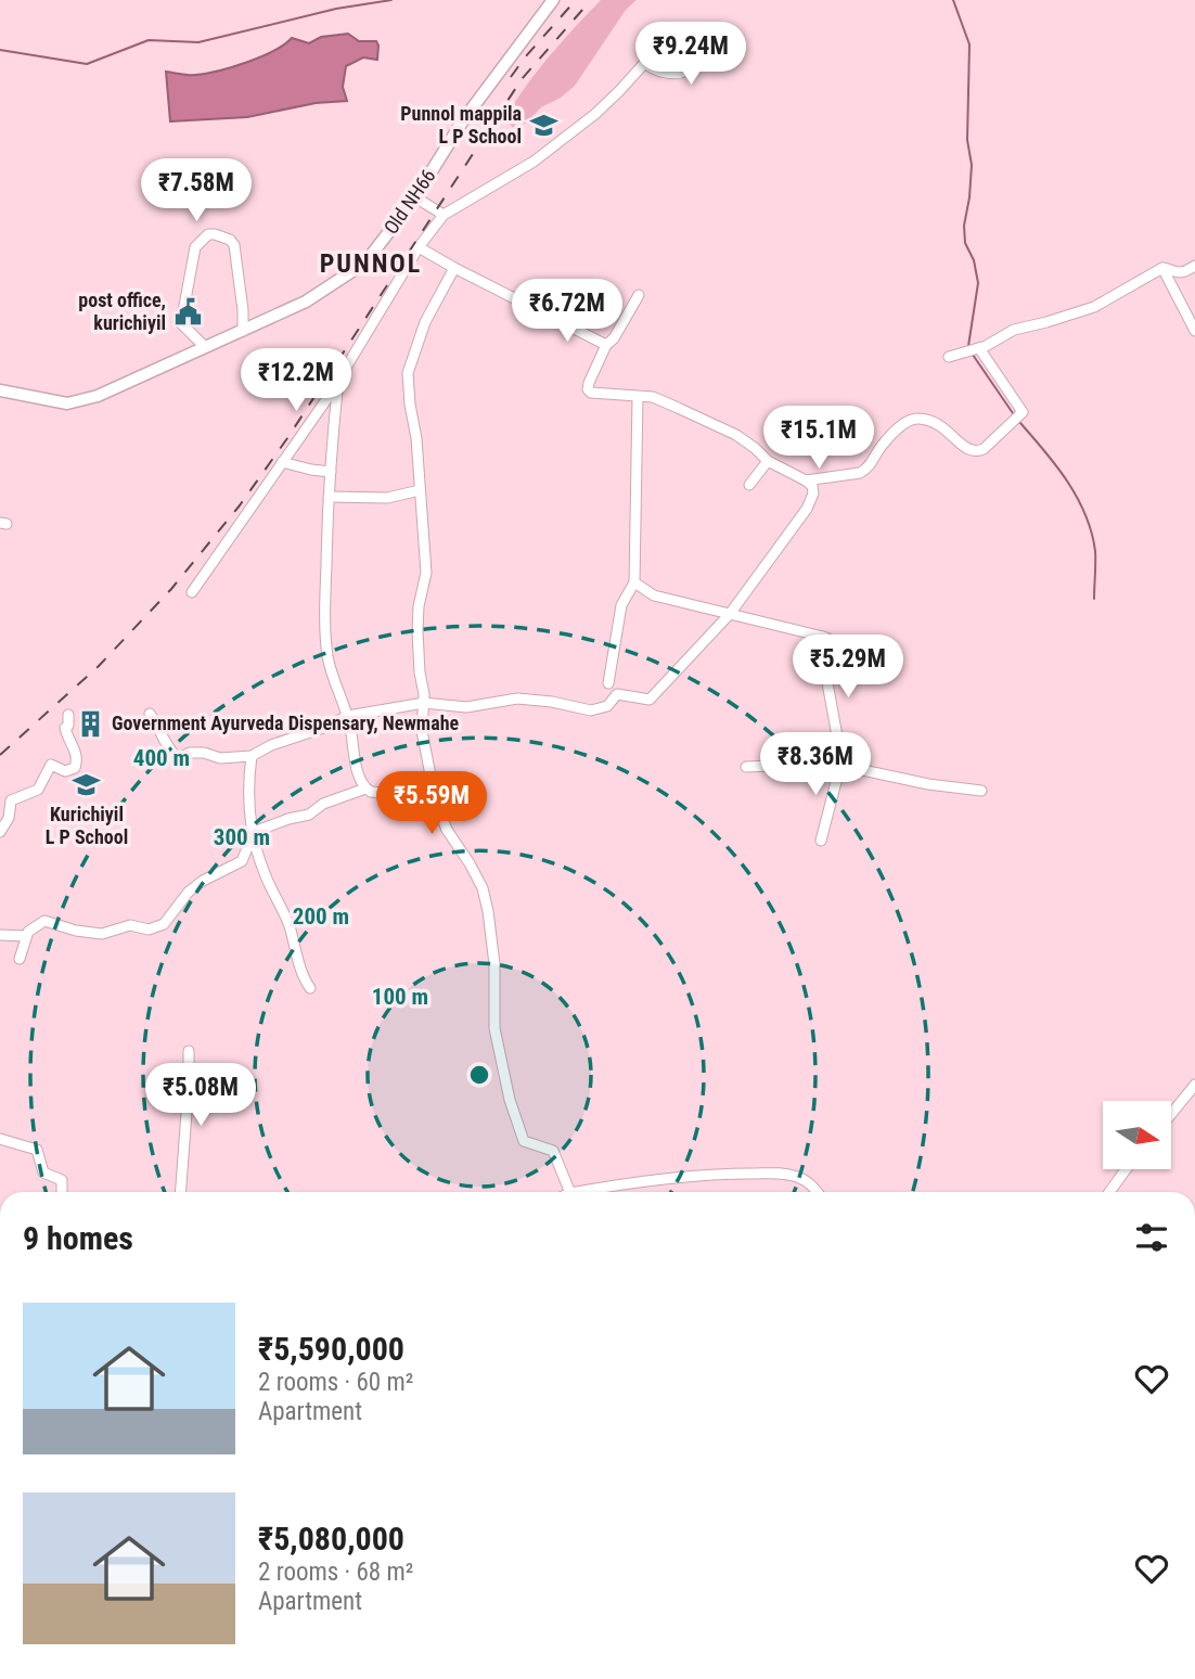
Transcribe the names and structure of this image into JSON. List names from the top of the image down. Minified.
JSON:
{"streets":{"main road":["Old NH66"]},"districts":["PUNNOL"],"places":{"school or university":["Punnol mappila L P School","Kurichiyil L P School"],"public building":["post office, kurichiyil"],"building":["Government Ayurveda Dispensary, Newmahe"]},"north":"right","page":{"price":["₹9.24M","₹7.58M","₹6.72M","₹12.2M","₹15.1M","₹5.29M","₹8.36M","₹5.59M","₹5.08M"],"heading":"9 homes","list":[{"name":"₹5,590,000","note":"2 rooms · 60 m² · Apartment"},{"name":"₹5,080,000","note":"2 rooms · 68 m² · Apartment"}]},"rings":["400 m","300 m","200 m","100 m"]}
